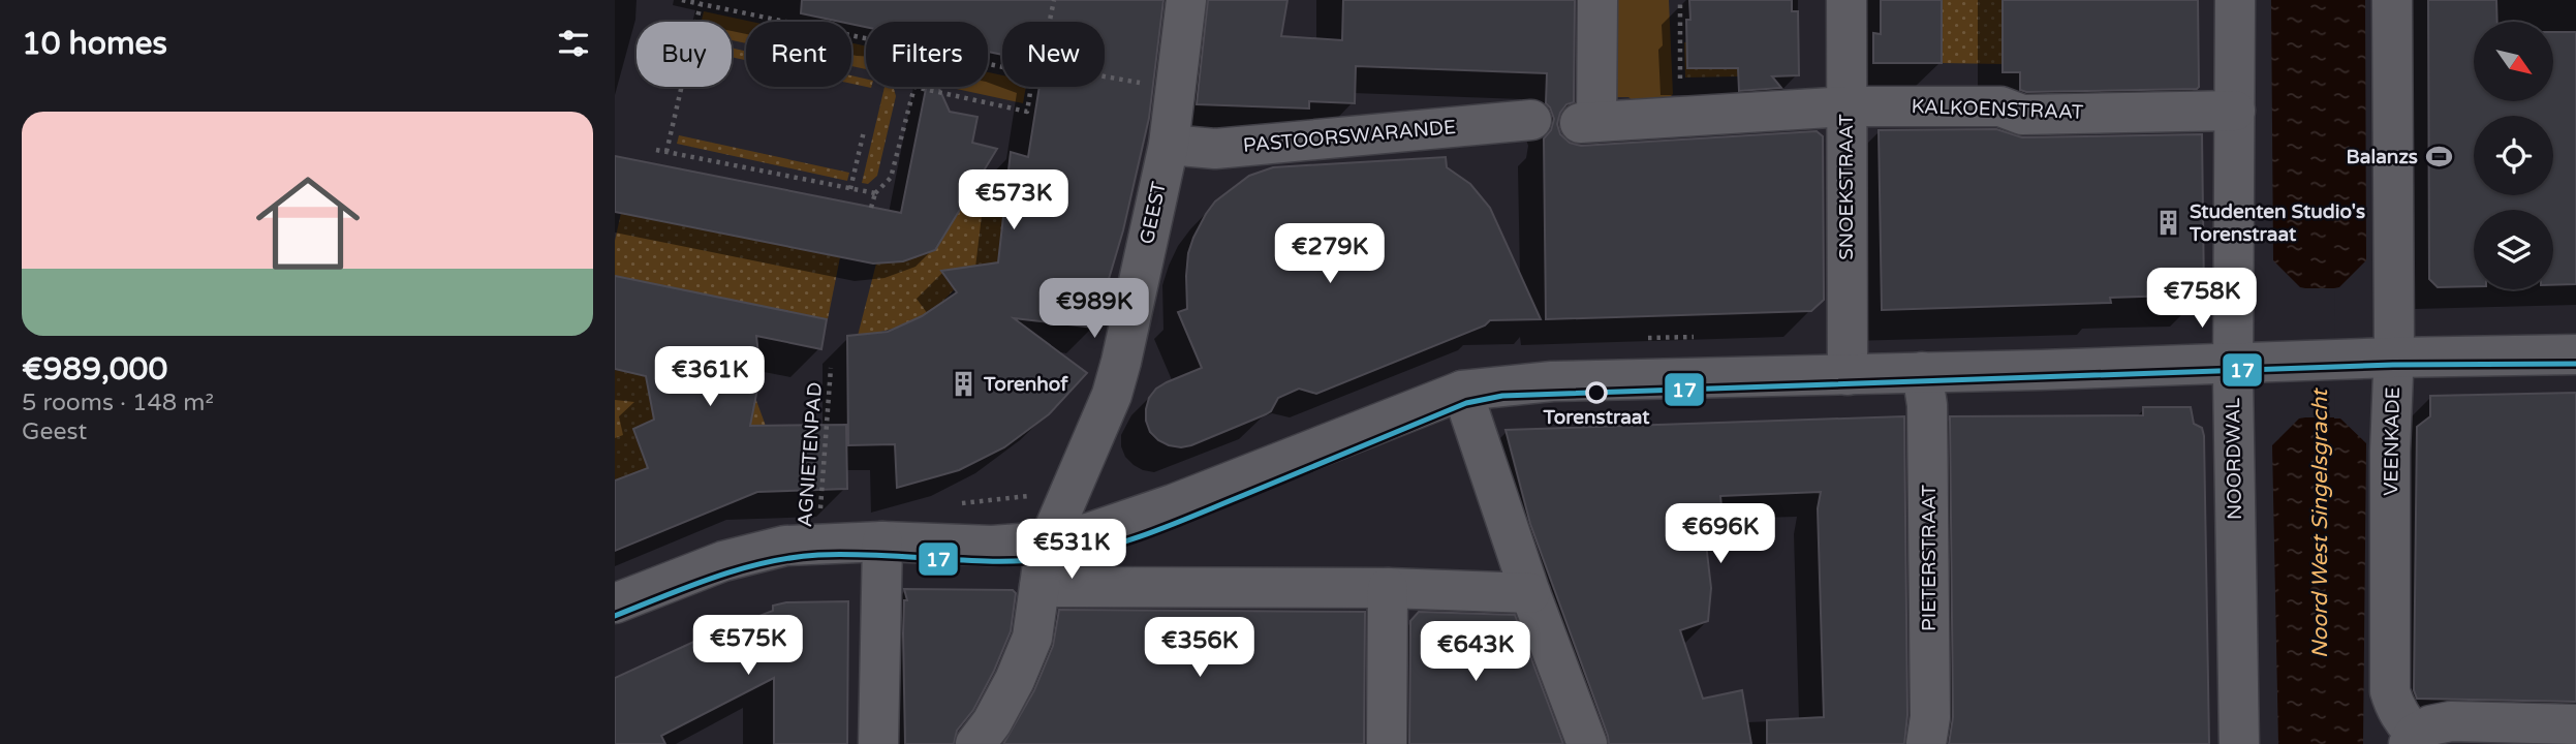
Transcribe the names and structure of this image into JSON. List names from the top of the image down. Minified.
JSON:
{"streets":{"street":["KALKOENSTRAAT","PASTOORSWARANDE","SNOEKSTRAAT","GEEST","VEENKADE","NOORDWAL","PIETERSTRAAT"],"path":["AGNIETENPAD"]},"crossings":[["KALKOENSTRAAT","SNOEKSTRAAT"],["KALKOENSTRAAT","NOORDWAL"],["PASTOORSWARANDE","GEEST"]],"water":["Noord West Singelsgracht"],"places":{"sports":["Balanzs"],"building":["Studenten Studio's Torenstraat","Torenhof"],"other":["Torenstraat"]},"lines":["transit line 17"],"north":"bottom right","page":{"heading":"10 homes","chip":["Buy","Rent","Filters","New"],"list":[{"name":"€989,000","note":"5 rooms · 148 m² · Geest"}],"price":["€573K","€279K","€758K","€989K","€361K","€696K","€531K","€575K","€356K","€643K"]}}
